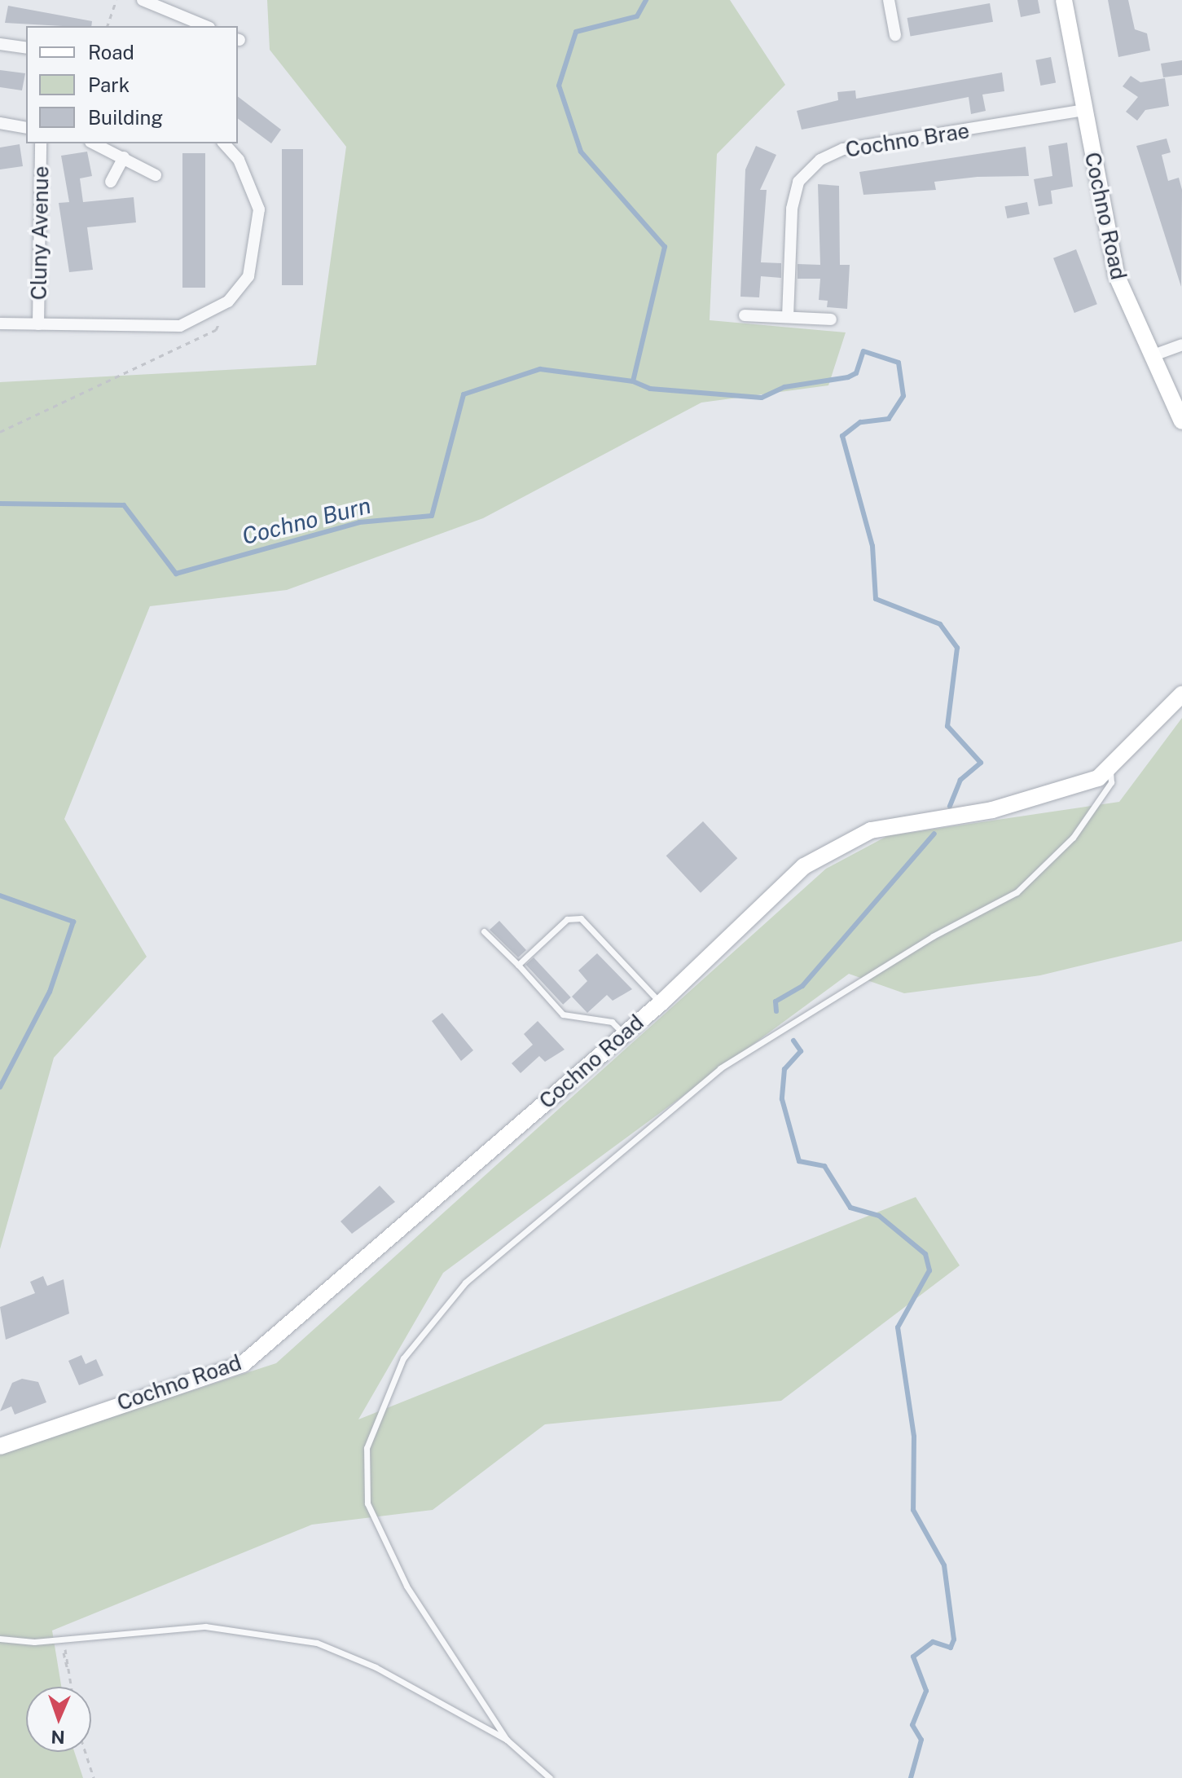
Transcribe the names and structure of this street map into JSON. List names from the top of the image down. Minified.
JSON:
{"streets":{"street":["Cochno Brae","Cochno Road","Cluny Avenue"]},"crossings":[["Cochno Brae","Cochno Road"]],"water":["Cochno Burn"],"legend":["Road","Park","Building"],"north":"bottom"}
